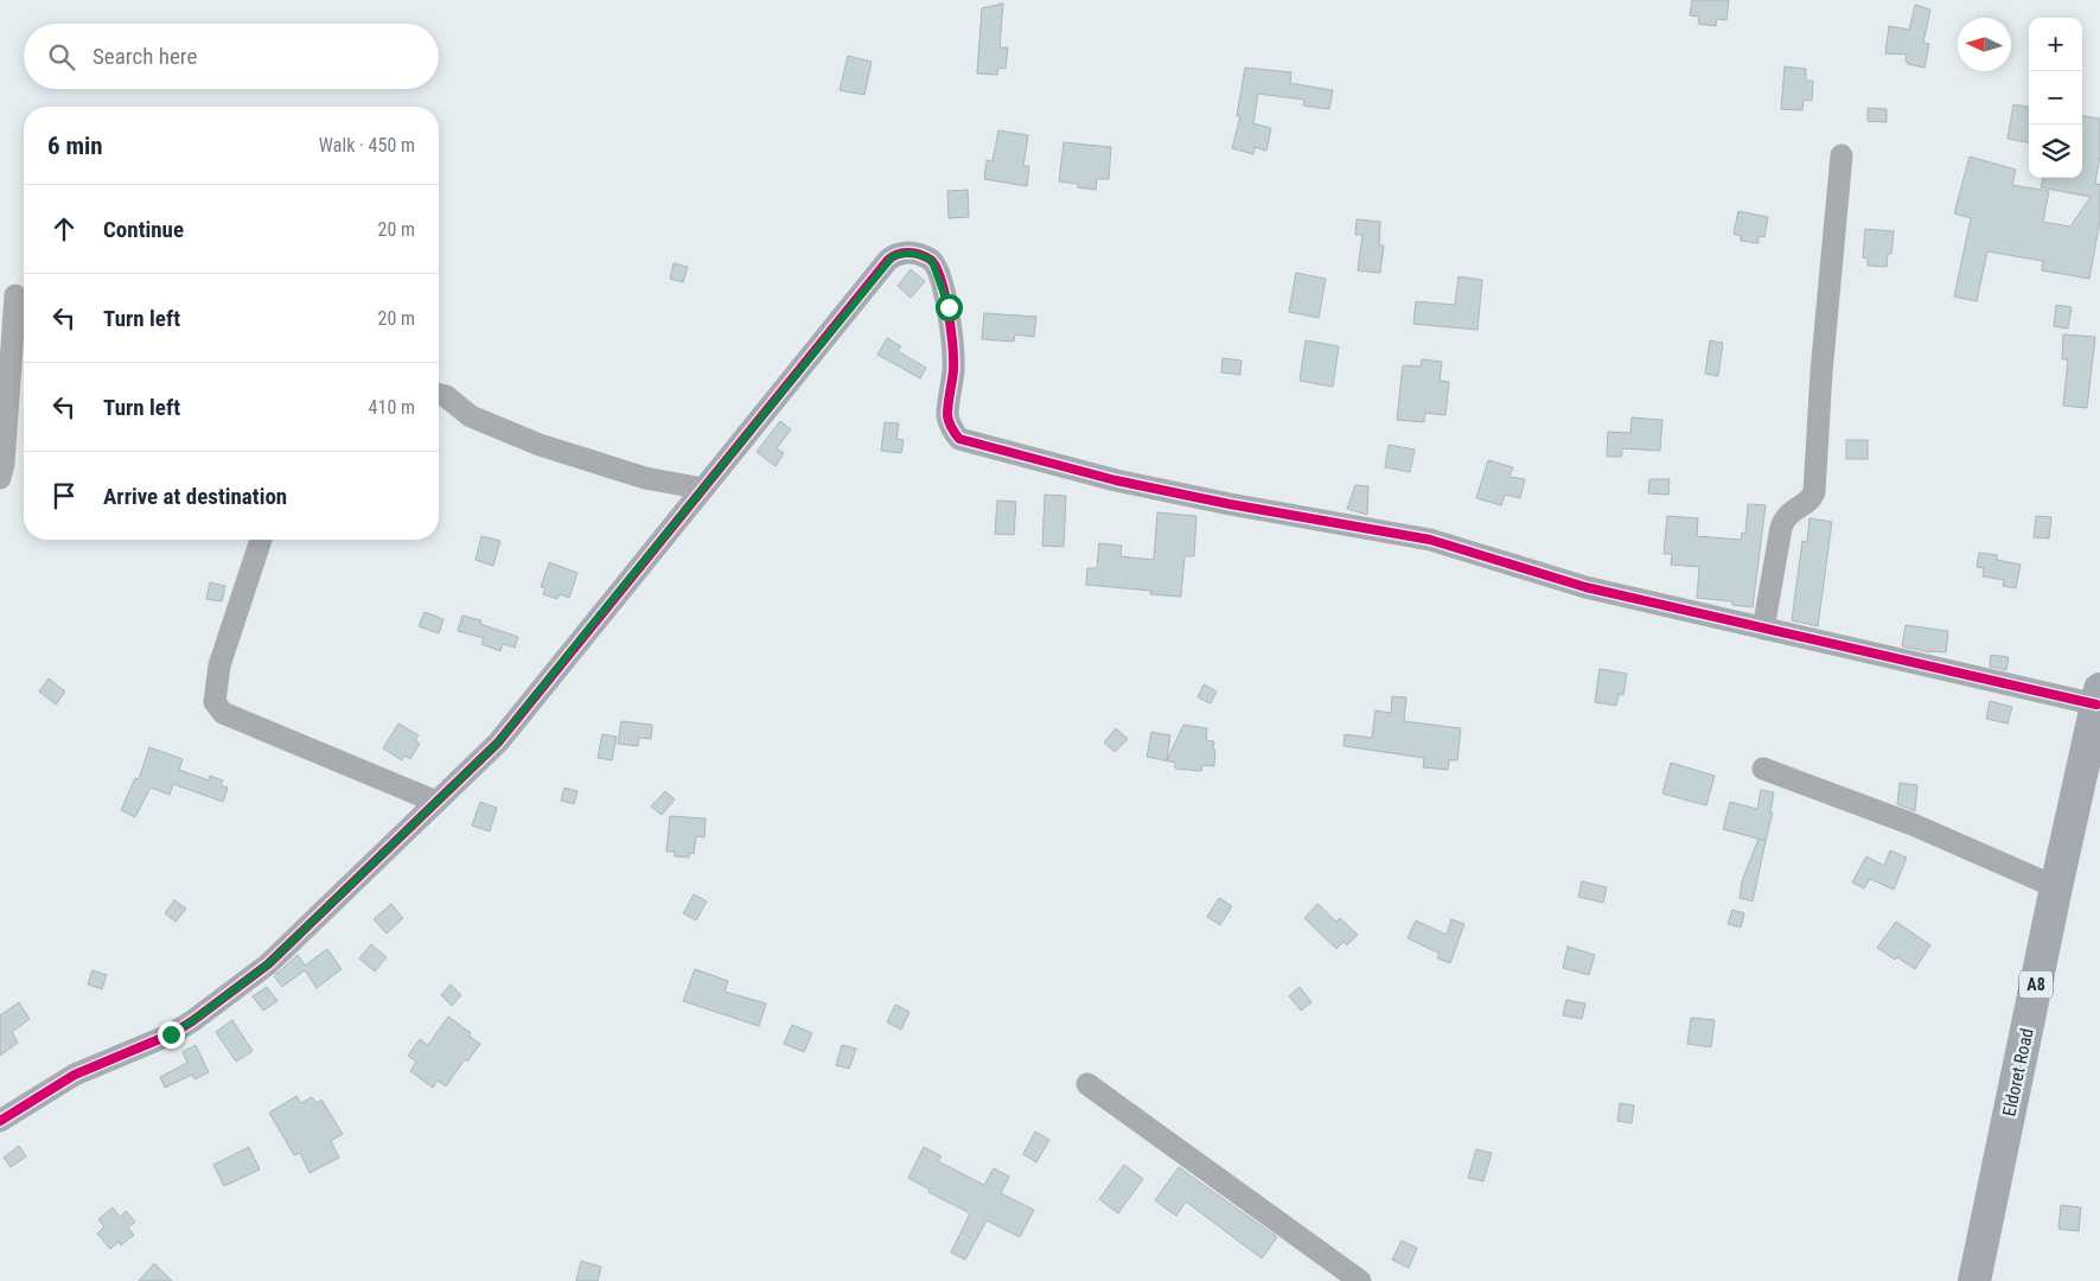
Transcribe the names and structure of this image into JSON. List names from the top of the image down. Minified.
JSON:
{"streets":{"highway":["A8","Eldoret Road"]},"north":"left","page":{"map_buttons":["+","−"],"search":"Search here","heading":["6 min","Walk · 450 m"],"list":[["Continue","20 m"],["Turn left","20 m"],["Turn left","410 m"],"Arrive at destination"]}}
